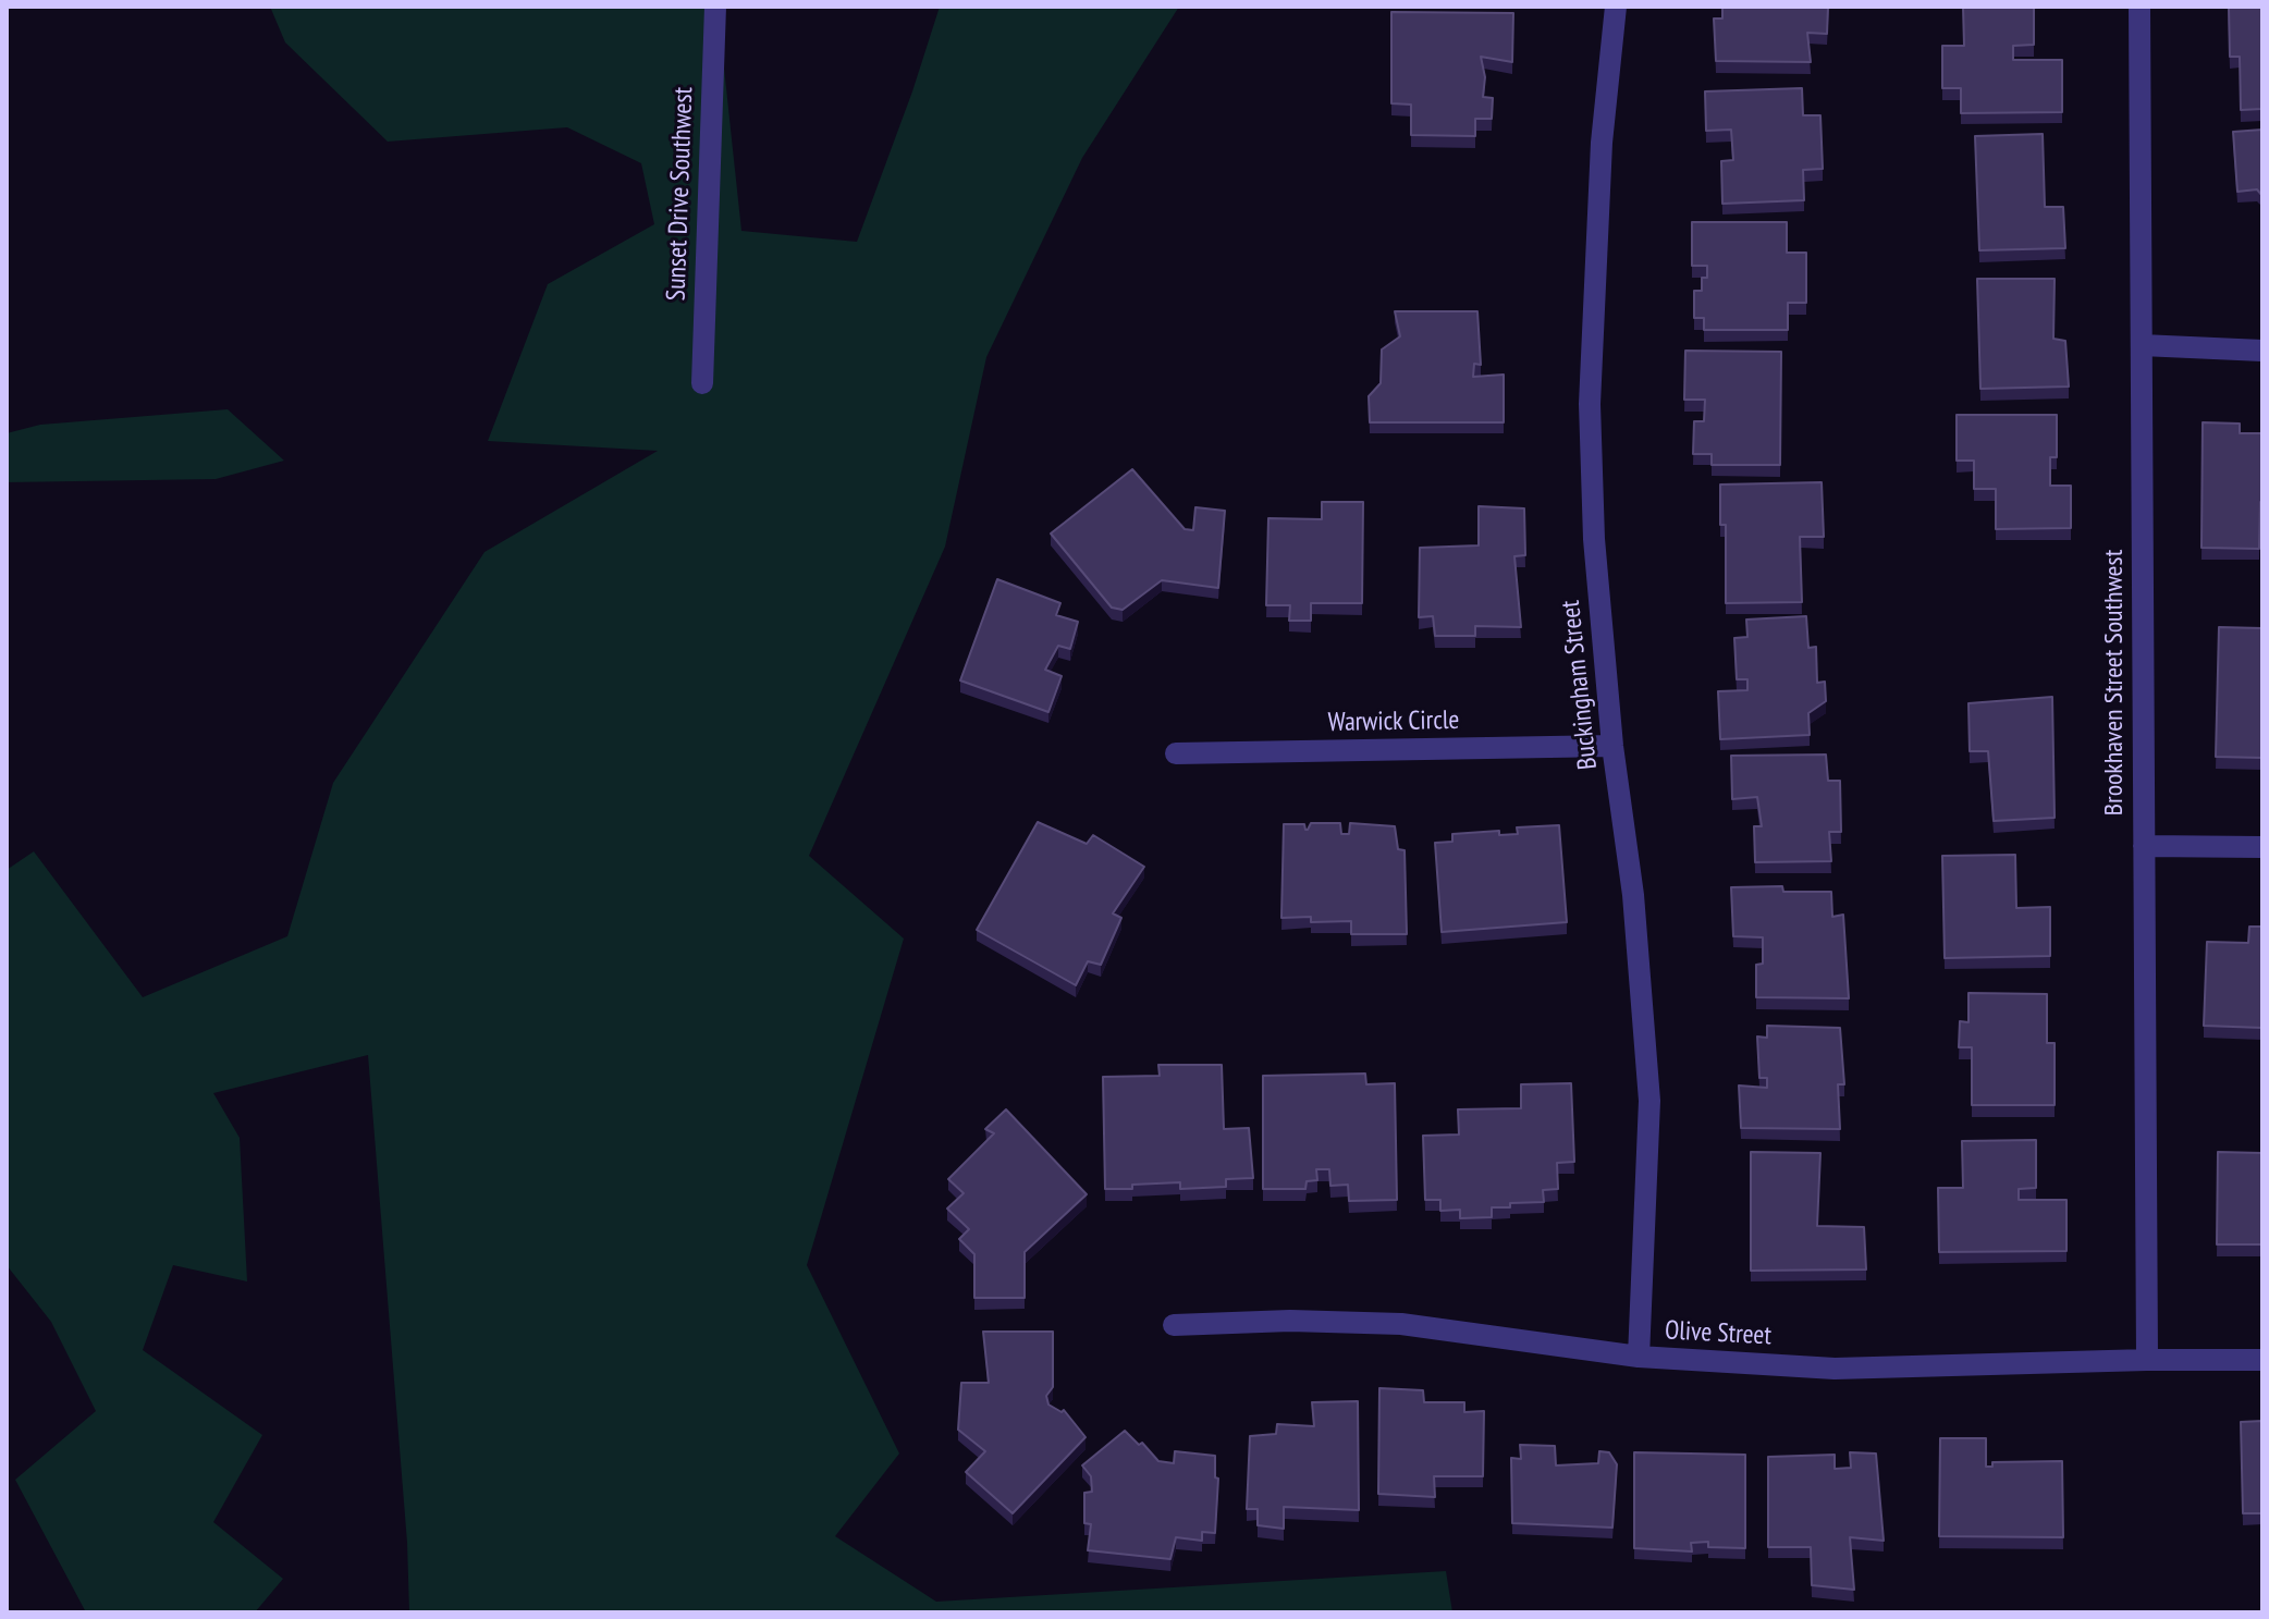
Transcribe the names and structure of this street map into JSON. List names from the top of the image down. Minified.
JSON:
{"streets":{"street":["Sunset Drive Southwest","Brookhaven Street Southwest","Buckingham Street","Warwick Circle","Olive Street"]},"crossings":[["Brookhaven Street Southwest","Olive Street"],["Buckingham Street","Warwick Circle"],["Buckingham Street","Olive Street"]]}
